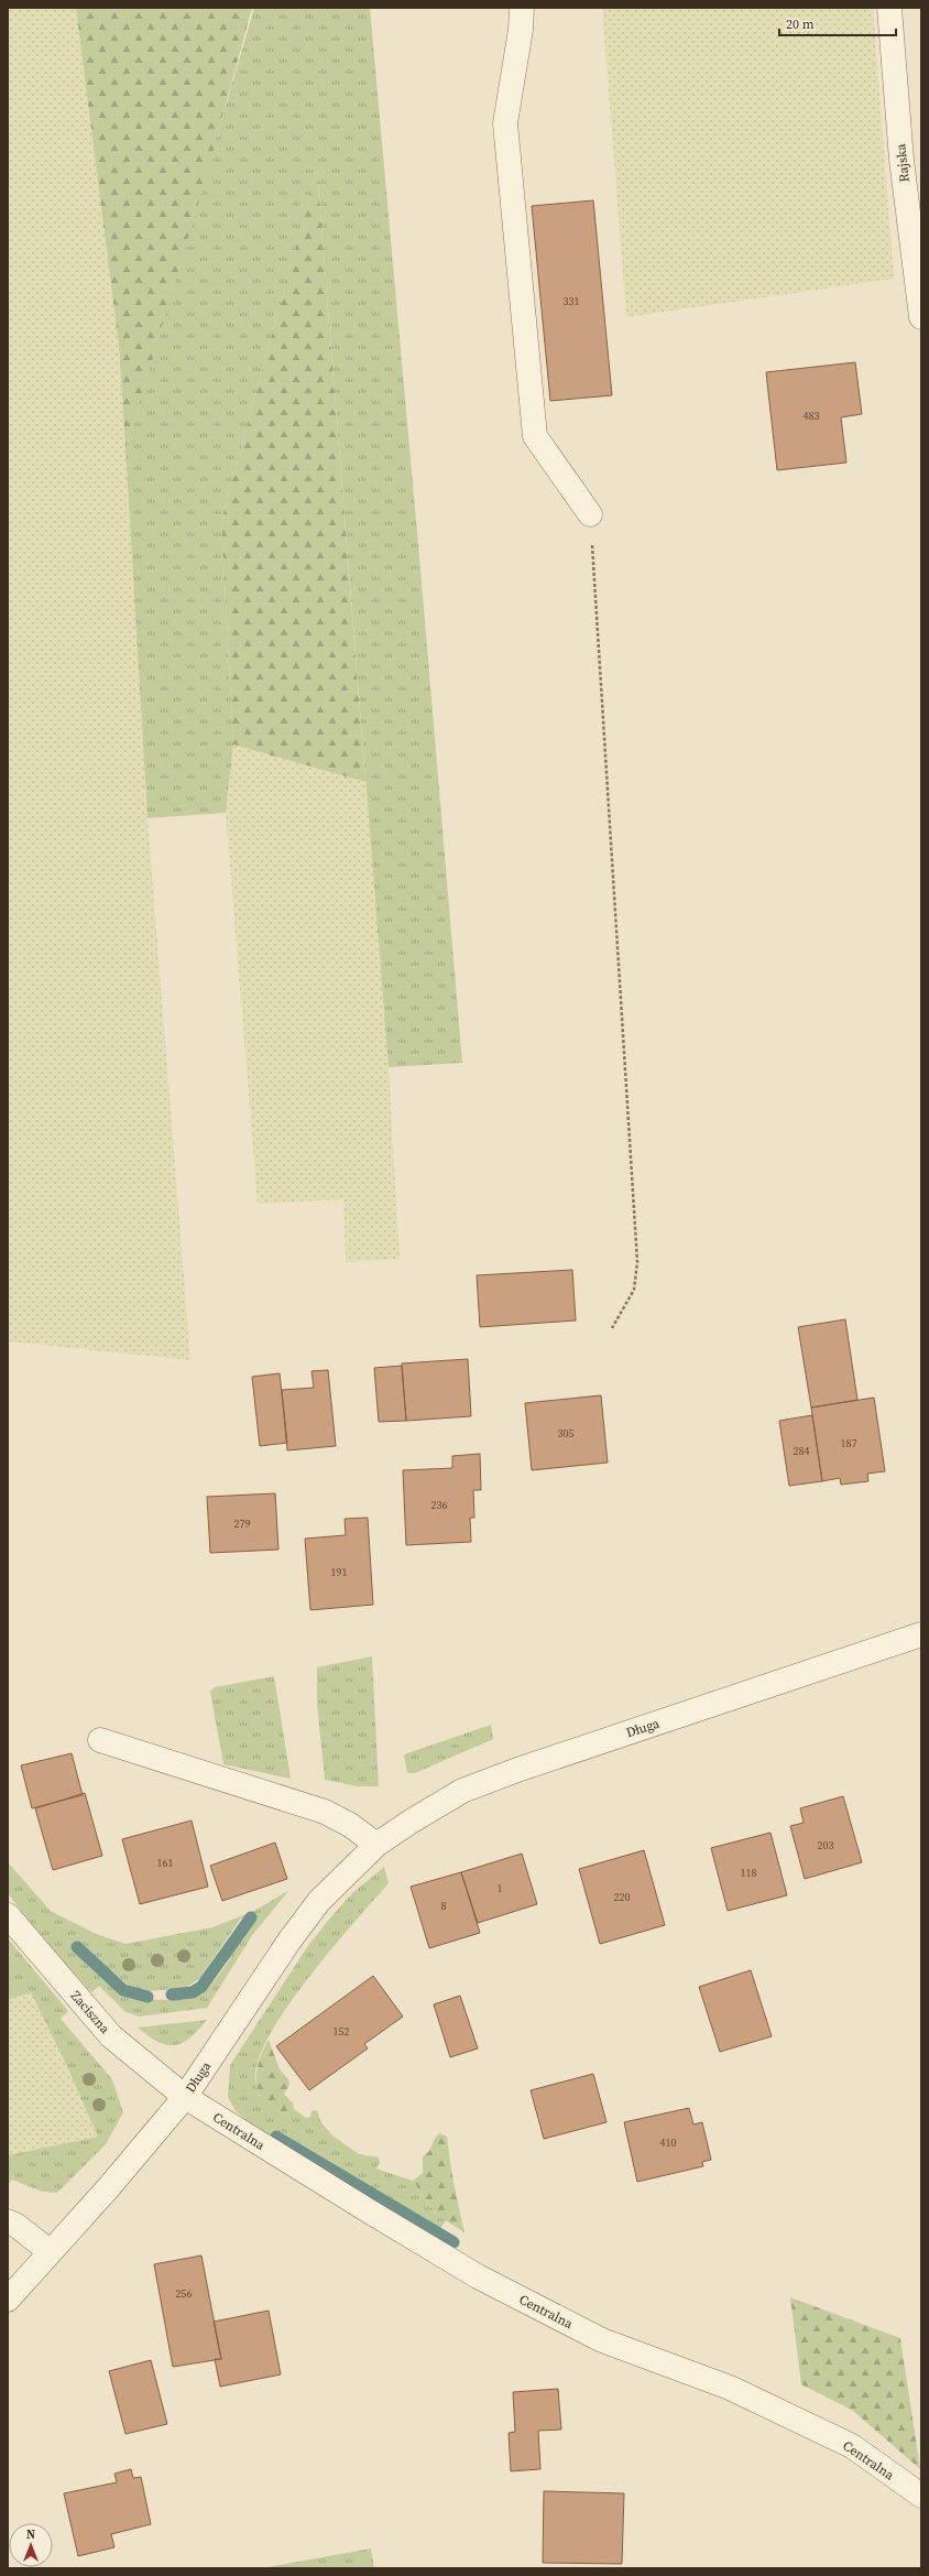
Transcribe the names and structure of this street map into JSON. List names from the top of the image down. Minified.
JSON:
{"streets":{"street":["Rajska","Długa","Zaciszna","Centralna"]},"crossings":[["Długa","Zaciszna"],["Długa","Centralna"],["Zaciszna","Centralna"]],"house_numbers":["331","483","305","187","284","236","279","191","203","161","118","1","220","8","152","410","256"],"scale_bar":"20 m","north":"top"}
